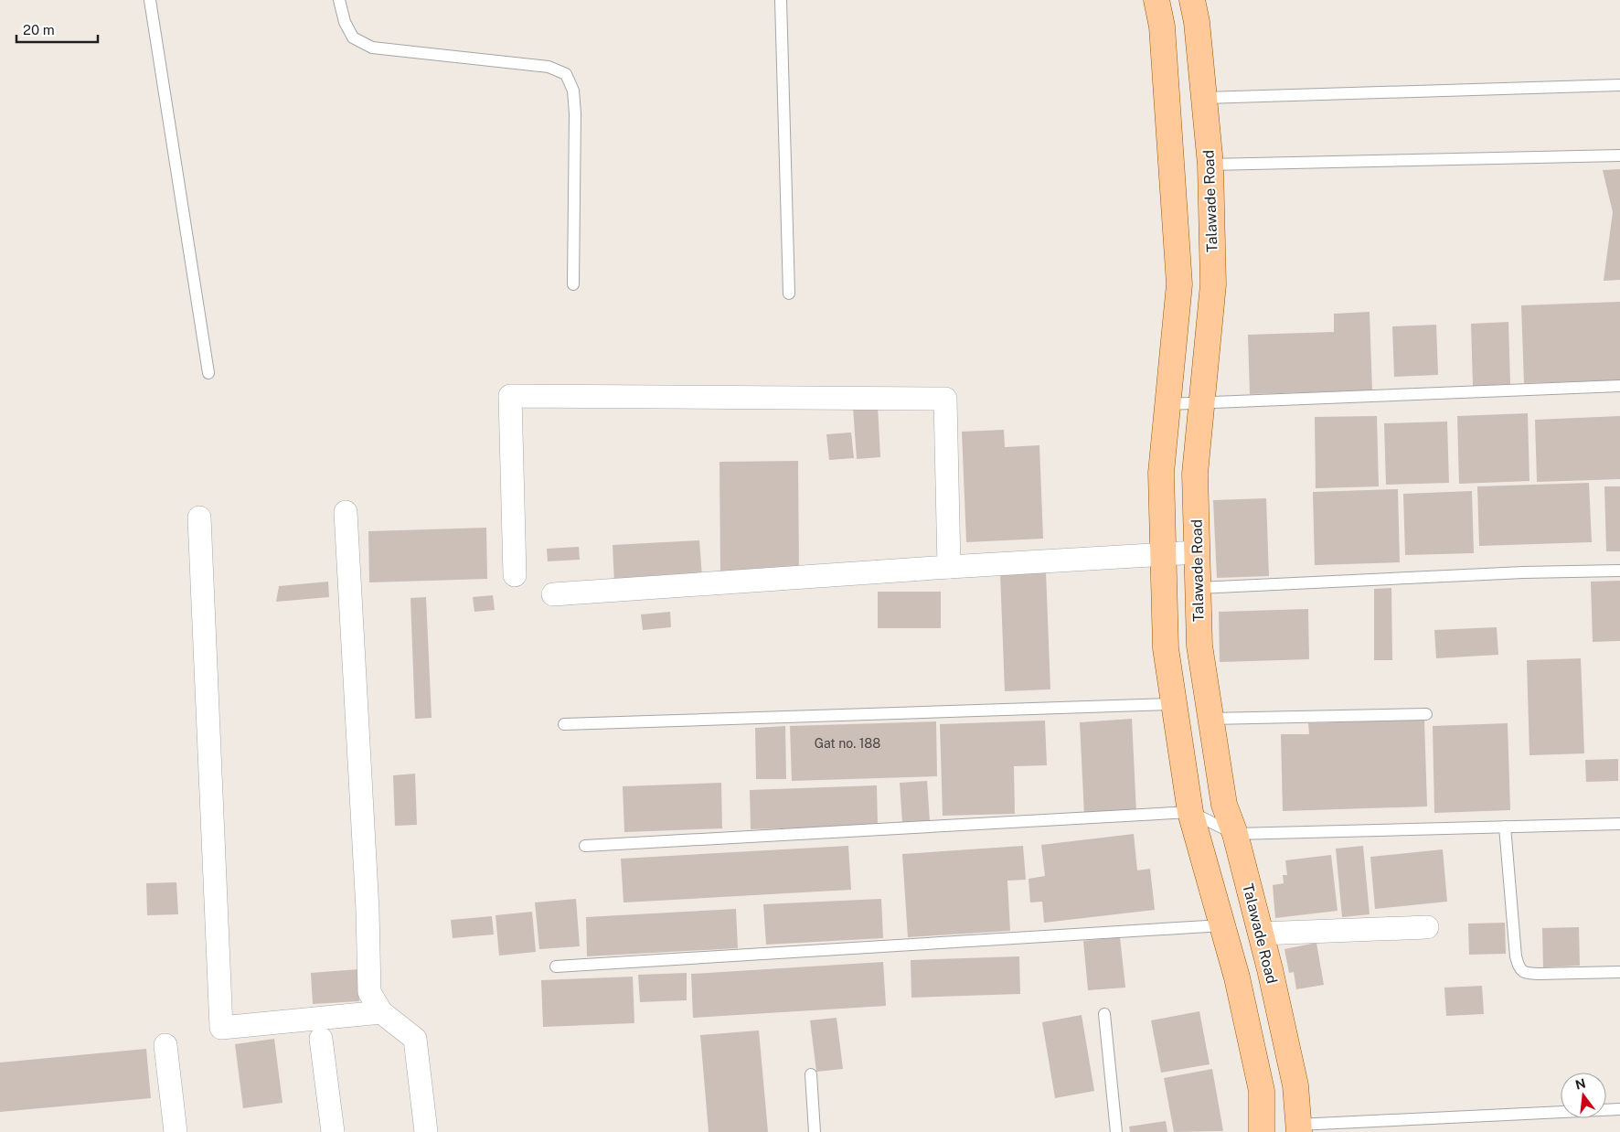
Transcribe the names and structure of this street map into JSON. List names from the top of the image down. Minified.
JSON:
{"streets":{"main road":["Talawade Road"]},"house_numbers":["Gat no. 188"],"scale_bar":"20 m","north":"top"}
